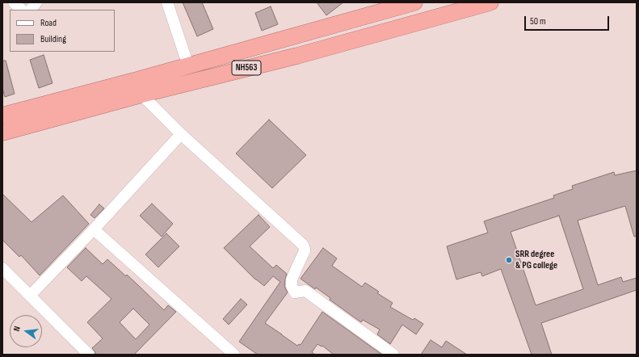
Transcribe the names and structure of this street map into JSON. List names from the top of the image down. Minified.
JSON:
{"streets":{"highway":["NH563"]},"places":["SRR degree & PG college"],"legend":["Road","Building"],"scale_bar":"50 m","north":"left"}
